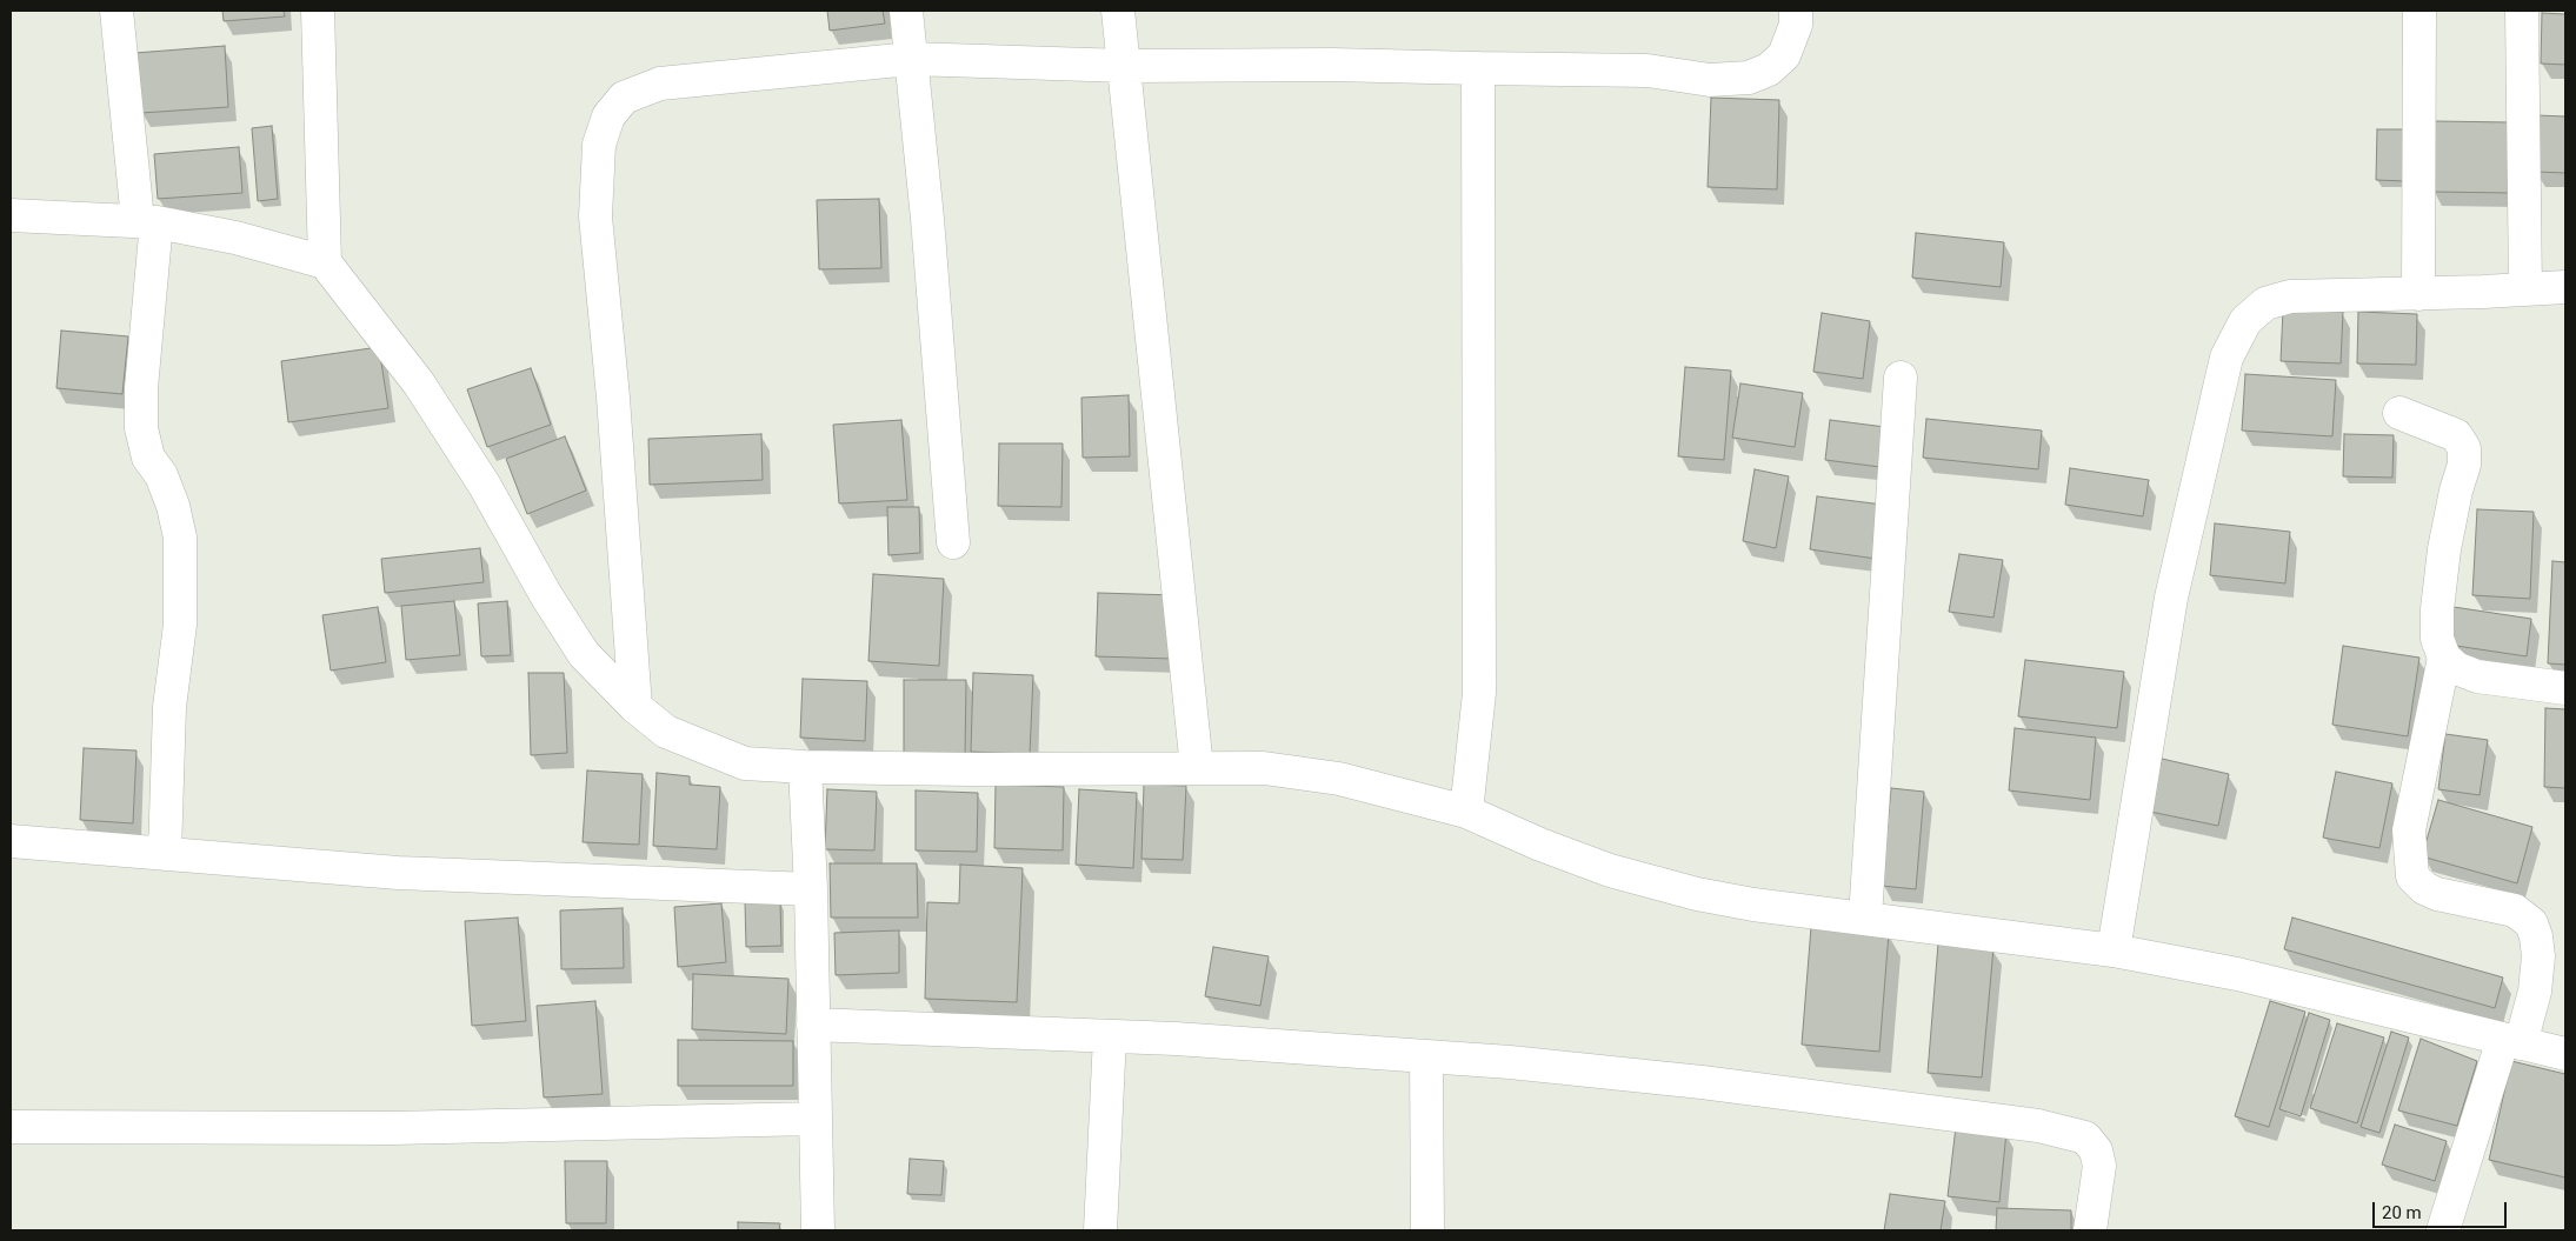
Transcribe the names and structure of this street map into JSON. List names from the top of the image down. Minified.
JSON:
{"scale_bar":"20 m"}
